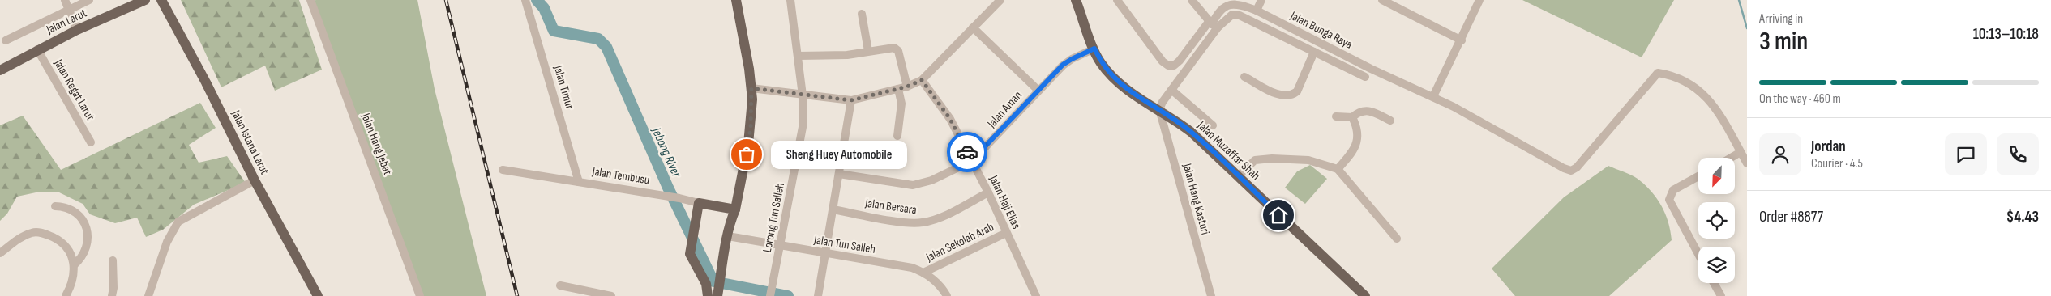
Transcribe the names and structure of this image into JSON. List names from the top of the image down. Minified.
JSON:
{"streets":{"main road":["Jalan Larut","Jalan Istana Larut","Jalan Muzaffar Shah","Jalan Tembusu"],"street":["Jalan Bunga Raya","Jalan Timur","Jalan Regat Larut","Jalan Aman","Jalan Hang Jebat","Jalan Hang Kasturi","Jalan Haji Elias","Jalan Bersara","Lorong Tun Salleh","Jalan Sekolah Arab","Jalan Tun Salleh"]},"crossings":[["Jalan Larut","Jalan Regat Larut"],["Jalan Bunga Raya","Jalan Muzaffar Shah"],["Jalan Bunga Raya","Jalan Hang Kasturi"],["Jalan Timur","Jalan Tembusu"],["Jalan Aman","Jalan Muzaffar Shah"],["Jalan Aman","Jalan Haji Elias"],["Jalan Muzaffar Shah","Jalan Hang Kasturi"],["Jalan Haji Elias","Jalan Bersara"],["Jalan Haji Elias","Jalan Sekolah Arab"],["Lorong Tun Salleh","Jalan Tun Salleh"],["Jalan Sekolah Arab","Jalan Tun Salleh"]],"water":["Jebong River"],"places":["Sheng Huey Automobile"],"north":"bottom left","page":{"heading":["3 min","Arriving in","10:13–10:18"],"panel":["Jordan","Courier · 4.5","Order #8877","$4.43"],"bar":"On the way · 460 m","bubble":"Sheng Huey Automobile"}}
